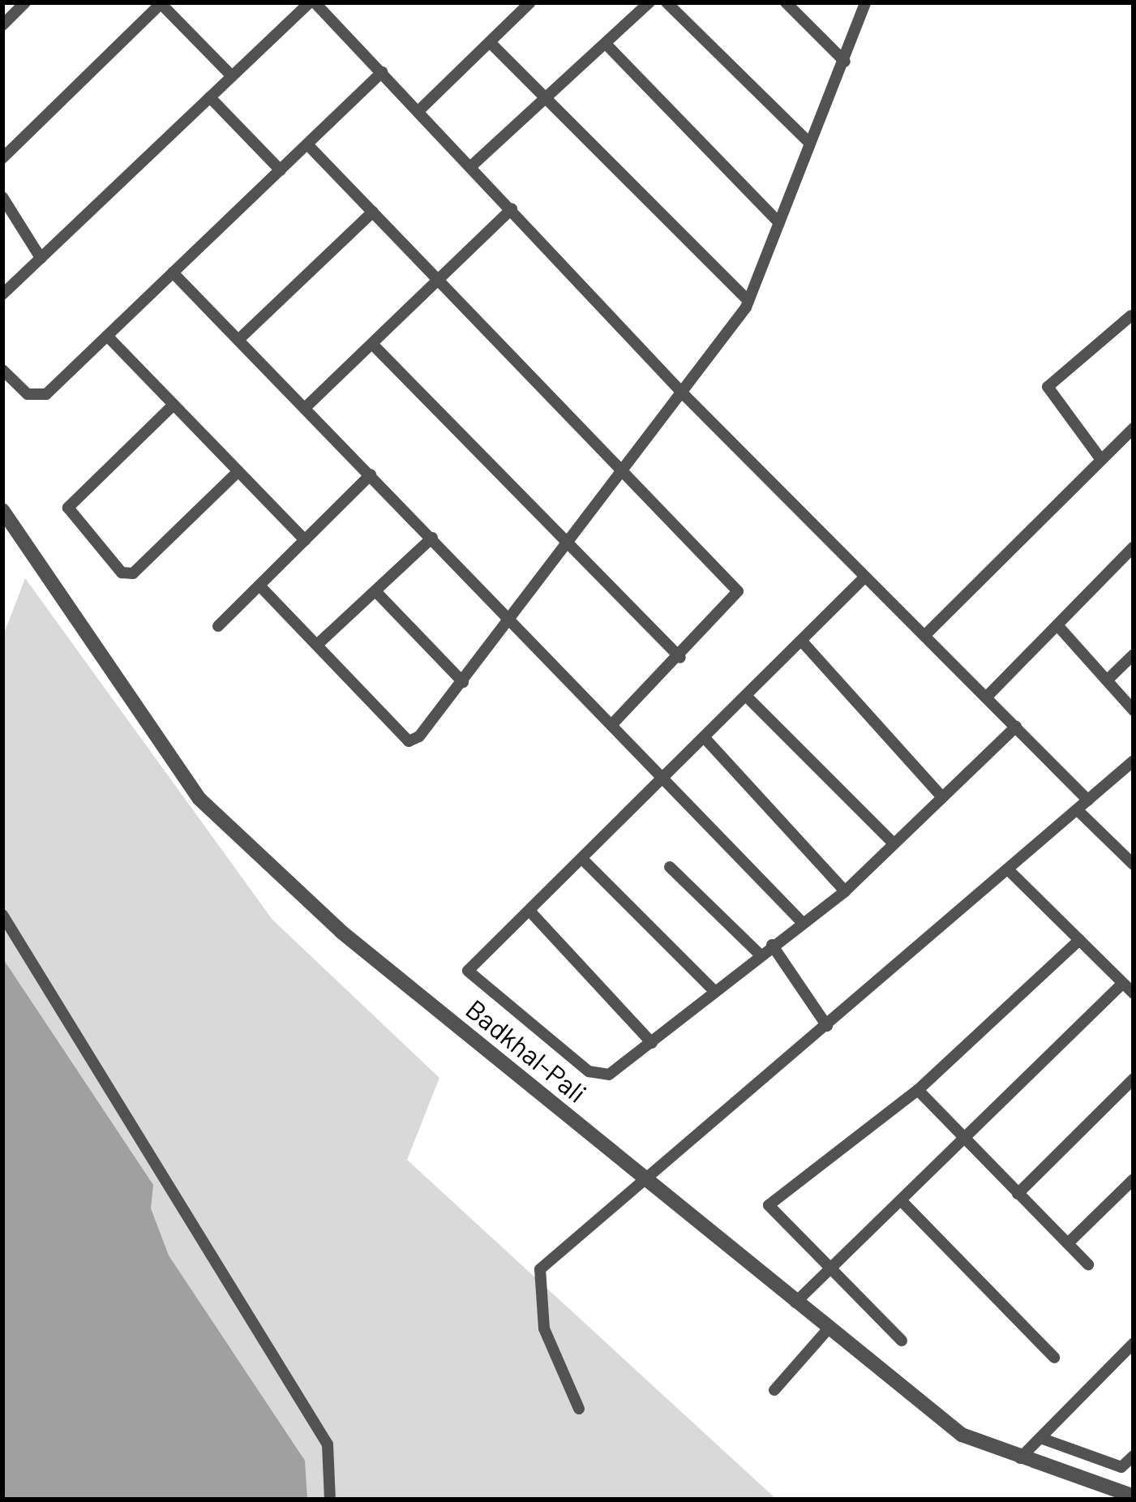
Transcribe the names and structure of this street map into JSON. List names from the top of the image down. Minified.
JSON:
{"streets":{"street":["Badkhal-Pali"]}}
